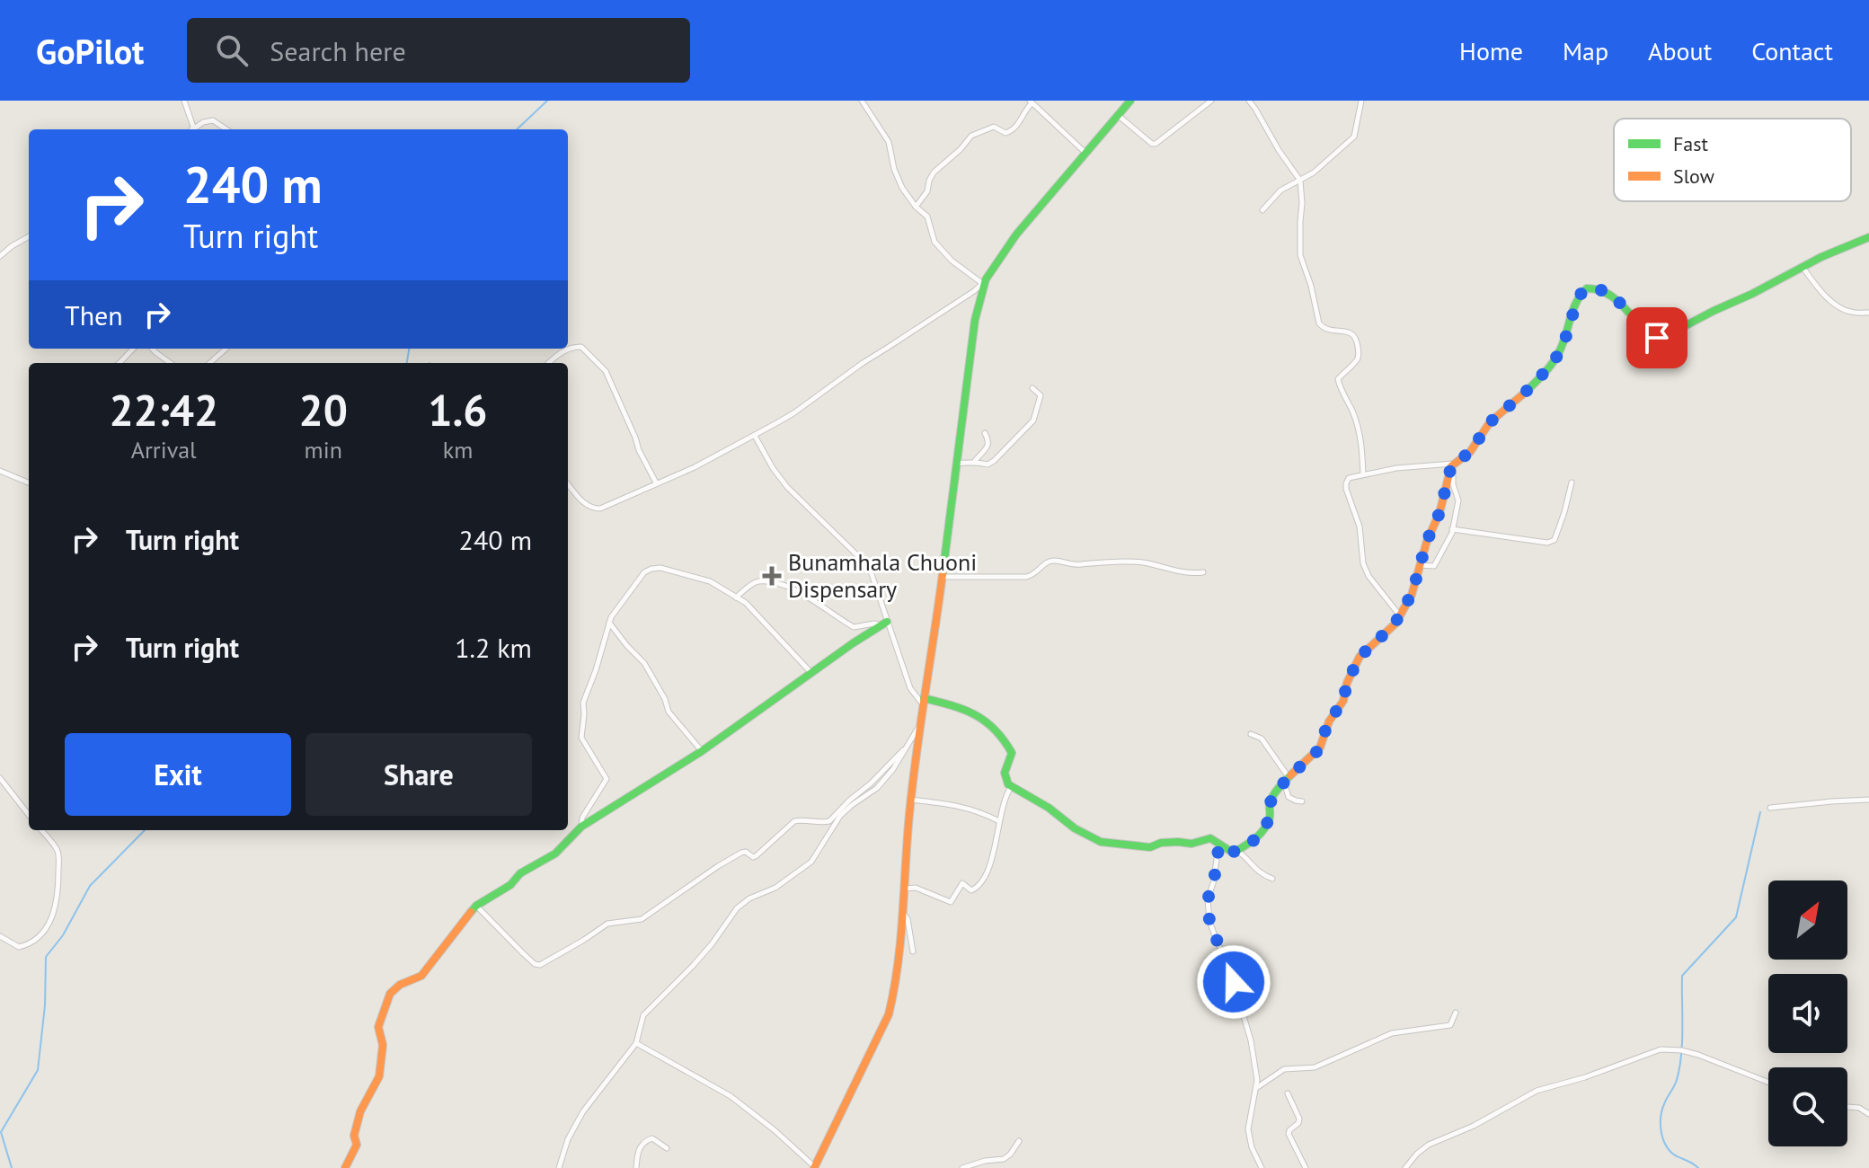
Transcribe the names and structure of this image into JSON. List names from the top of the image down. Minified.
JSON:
{"places":{"health":["Bunamhala Chuoni Dispensary"]},"legend":["Fast","Slow"],"north":"top right","page":{"header":"GoPilot","search":"Search here","nav":["Home","Map","About","Contact"],"turn":["240 m","Turn right"],"then":"Then","eta":["22:42","Arrival","20","min","1.6","km"],"list":[{"name":"Turn right","value":"240 m"},{"name":"Turn right","value":"1.2 km"}],"buttons":["Exit","Share"]}}
